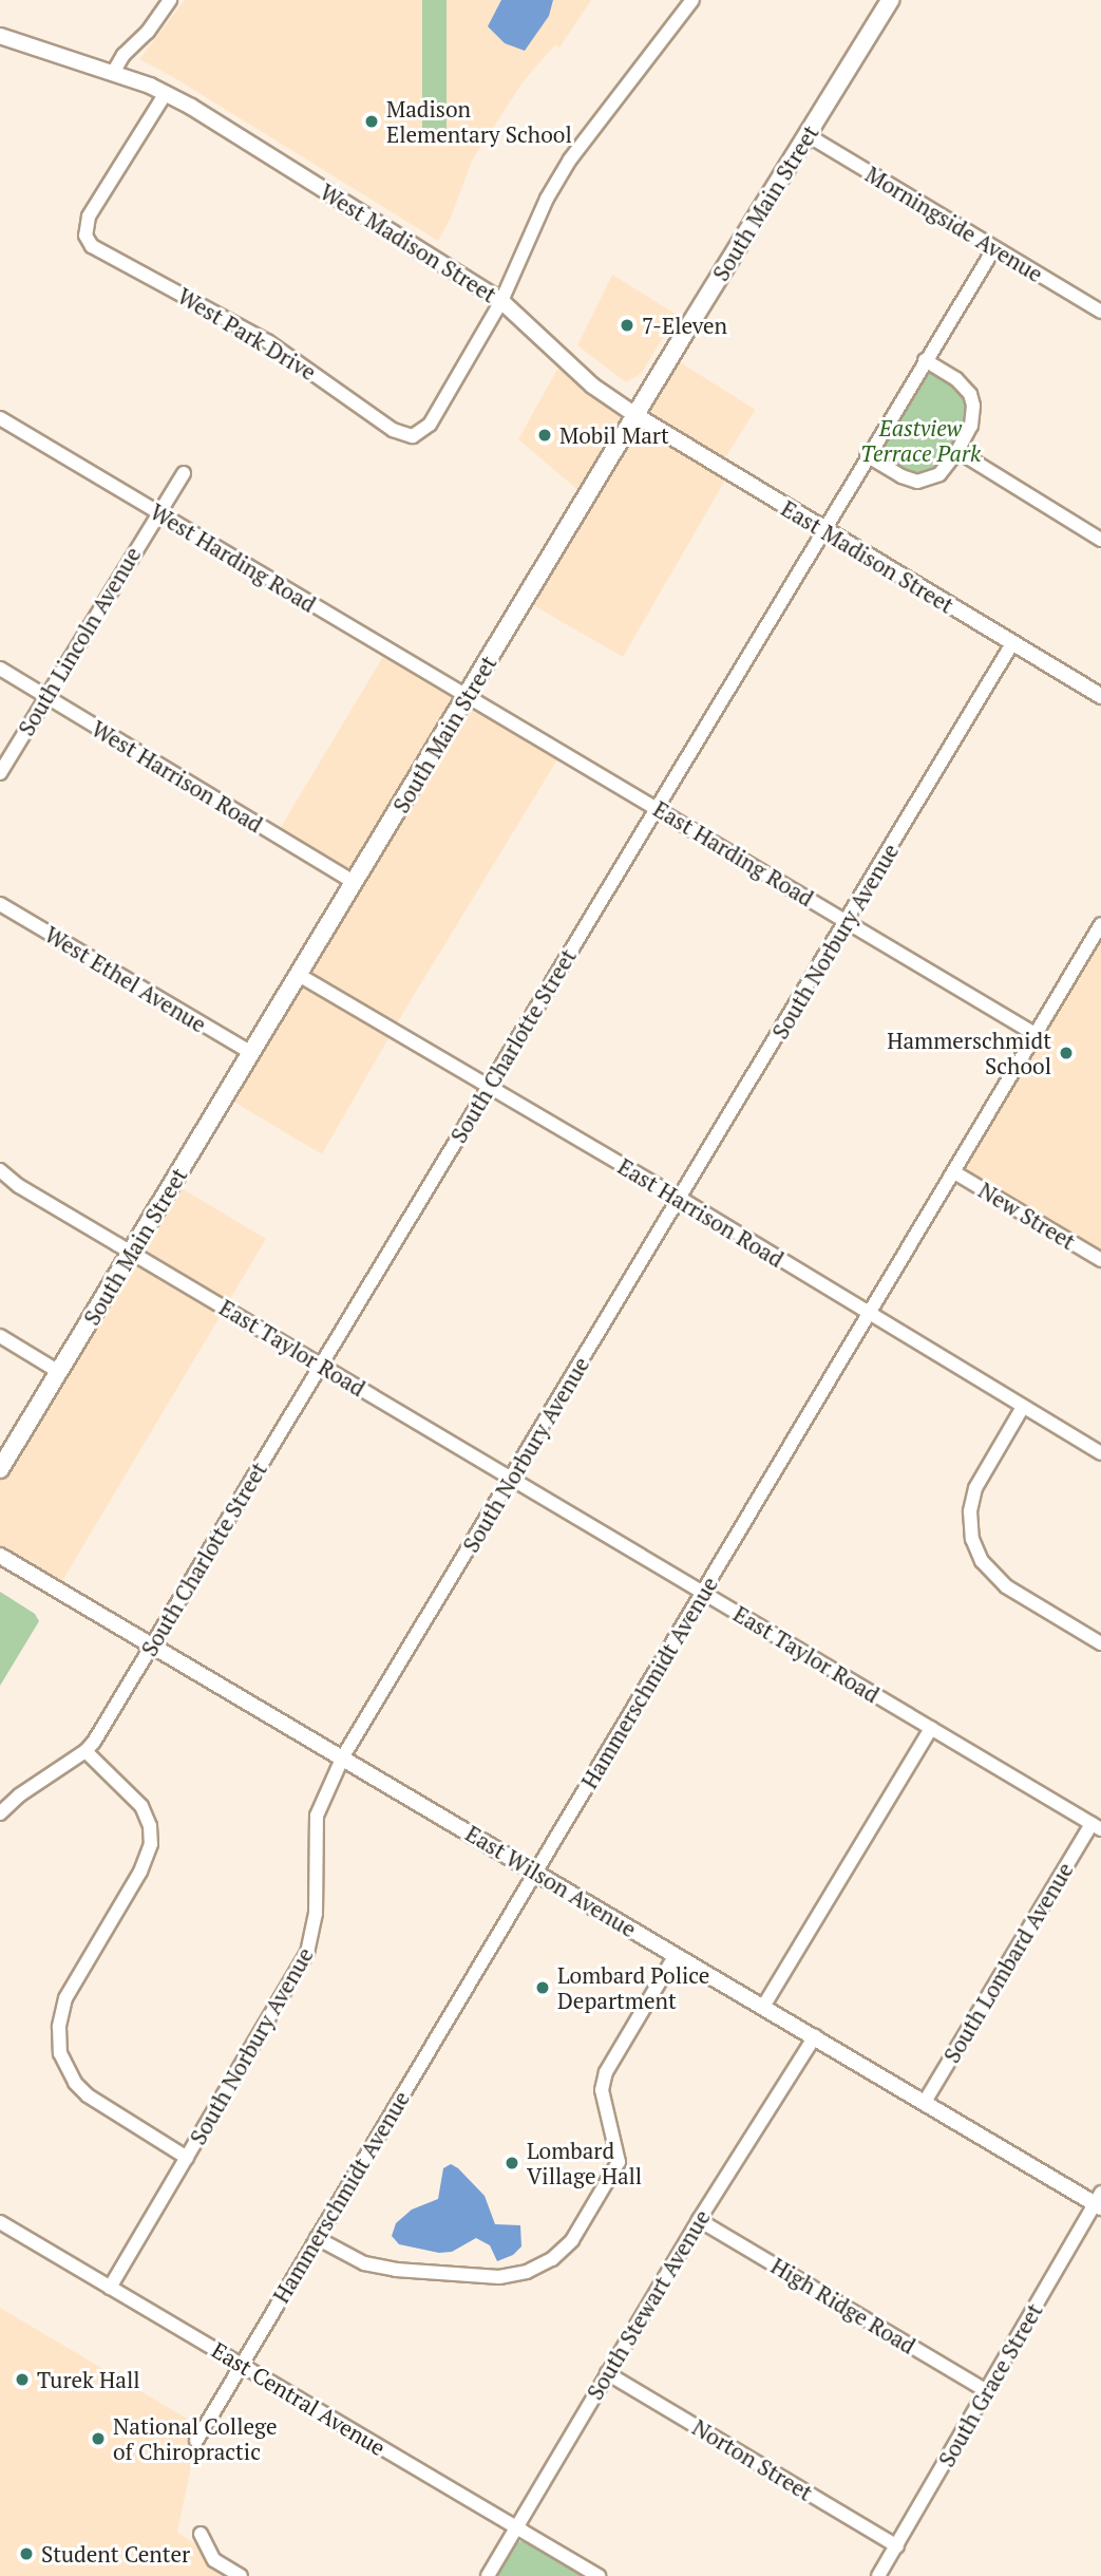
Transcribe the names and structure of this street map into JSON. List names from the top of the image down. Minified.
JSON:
{"streets":{"main road":["South Main Street"],"street":["Morningside Avenue","West Madison Street","West Park Drive","East Madison Street","West Harding Road","South Lincoln Avenue","West Harrison Road","East Harding Road","South Norbury Avenue","West Ethel Avenue","South Charlotte Street","East Harrison Road","New Street","East Taylor Road","Hammerschmidt Avenue","East Wilson Avenue","South Lombard Avenue","South Stewart Avenue","High Ridge Road","South Grace Street","East Central Avenue","Norton Street"]},"crossings":[["South Main Street","Morningside Avenue"],["South Main Street","West Madison Street"],["South Main Street","East Madison Street"],["South Main Street","West Harding Road"],["South Main Street","West Harrison Road"],["South Main Street","East Harding Road"],["South Main Street","West Ethel Avenue"],["South Main Street","East Harrison Road"],["South Main Street","East Taylor Road"],["Morningside Avenue","South Charlotte Street"],["West Madison Street","West Park Drive"],["West Madison Street","East Madison Street"],["East Madison Street","South Norbury Avenue"],["East Madison Street","South Charlotte Street"],["West Harding Road","South Lincoln Avenue"],["West Harding Road","East Harding Road"],["South Lincoln Avenue","West Harrison Road"],["East Harding Road","South Norbury Avenue"],["East Harding Road","South Charlotte Street"],["East Harding Road","Hammerschmidt Avenue"],["South Norbury Avenue","East Harrison Road"],["South Norbury Avenue","East Taylor Road"],["South Norbury Avenue","East Wilson Avenue"],["South Norbury Avenue","East Central Avenue"],["South Charlotte Street","East Harrison Road"],["South Charlotte Street","East Taylor Road"],["South Charlotte Street","East Wilson Avenue"],["East Harrison Road","Hammerschmidt Avenue"],["New Street","Hammerschmidt Avenue"],["East Taylor Road","Hammerschmidt Avenue"],["East Taylor Road","South Lombard Avenue"],["Hammerschmidt Avenue","East Wilson Avenue"],["Hammerschmidt Avenue","East Central Avenue"],["East Wilson Avenue","South Lombard Avenue"],["East Wilson Avenue","South Stewart Avenue"],["East Wilson Avenue","South Grace Street"],["South Stewart Avenue","High Ridge Road"],["South Stewart Avenue","East Central Avenue"],["South Stewart Avenue","Norton Street"],["High Ridge Road","South Grace Street"],["South Grace Street","Norton Street"]],"parks":["Eastview Terrace Park"],"places":["Madison Elementary School","7-Eleven","Mobil Mart","Hammerschmidt School","Lombard Police Department","Lombard Village Hall","Turek Hall","National College of Chiropractic","Student Center"]}
